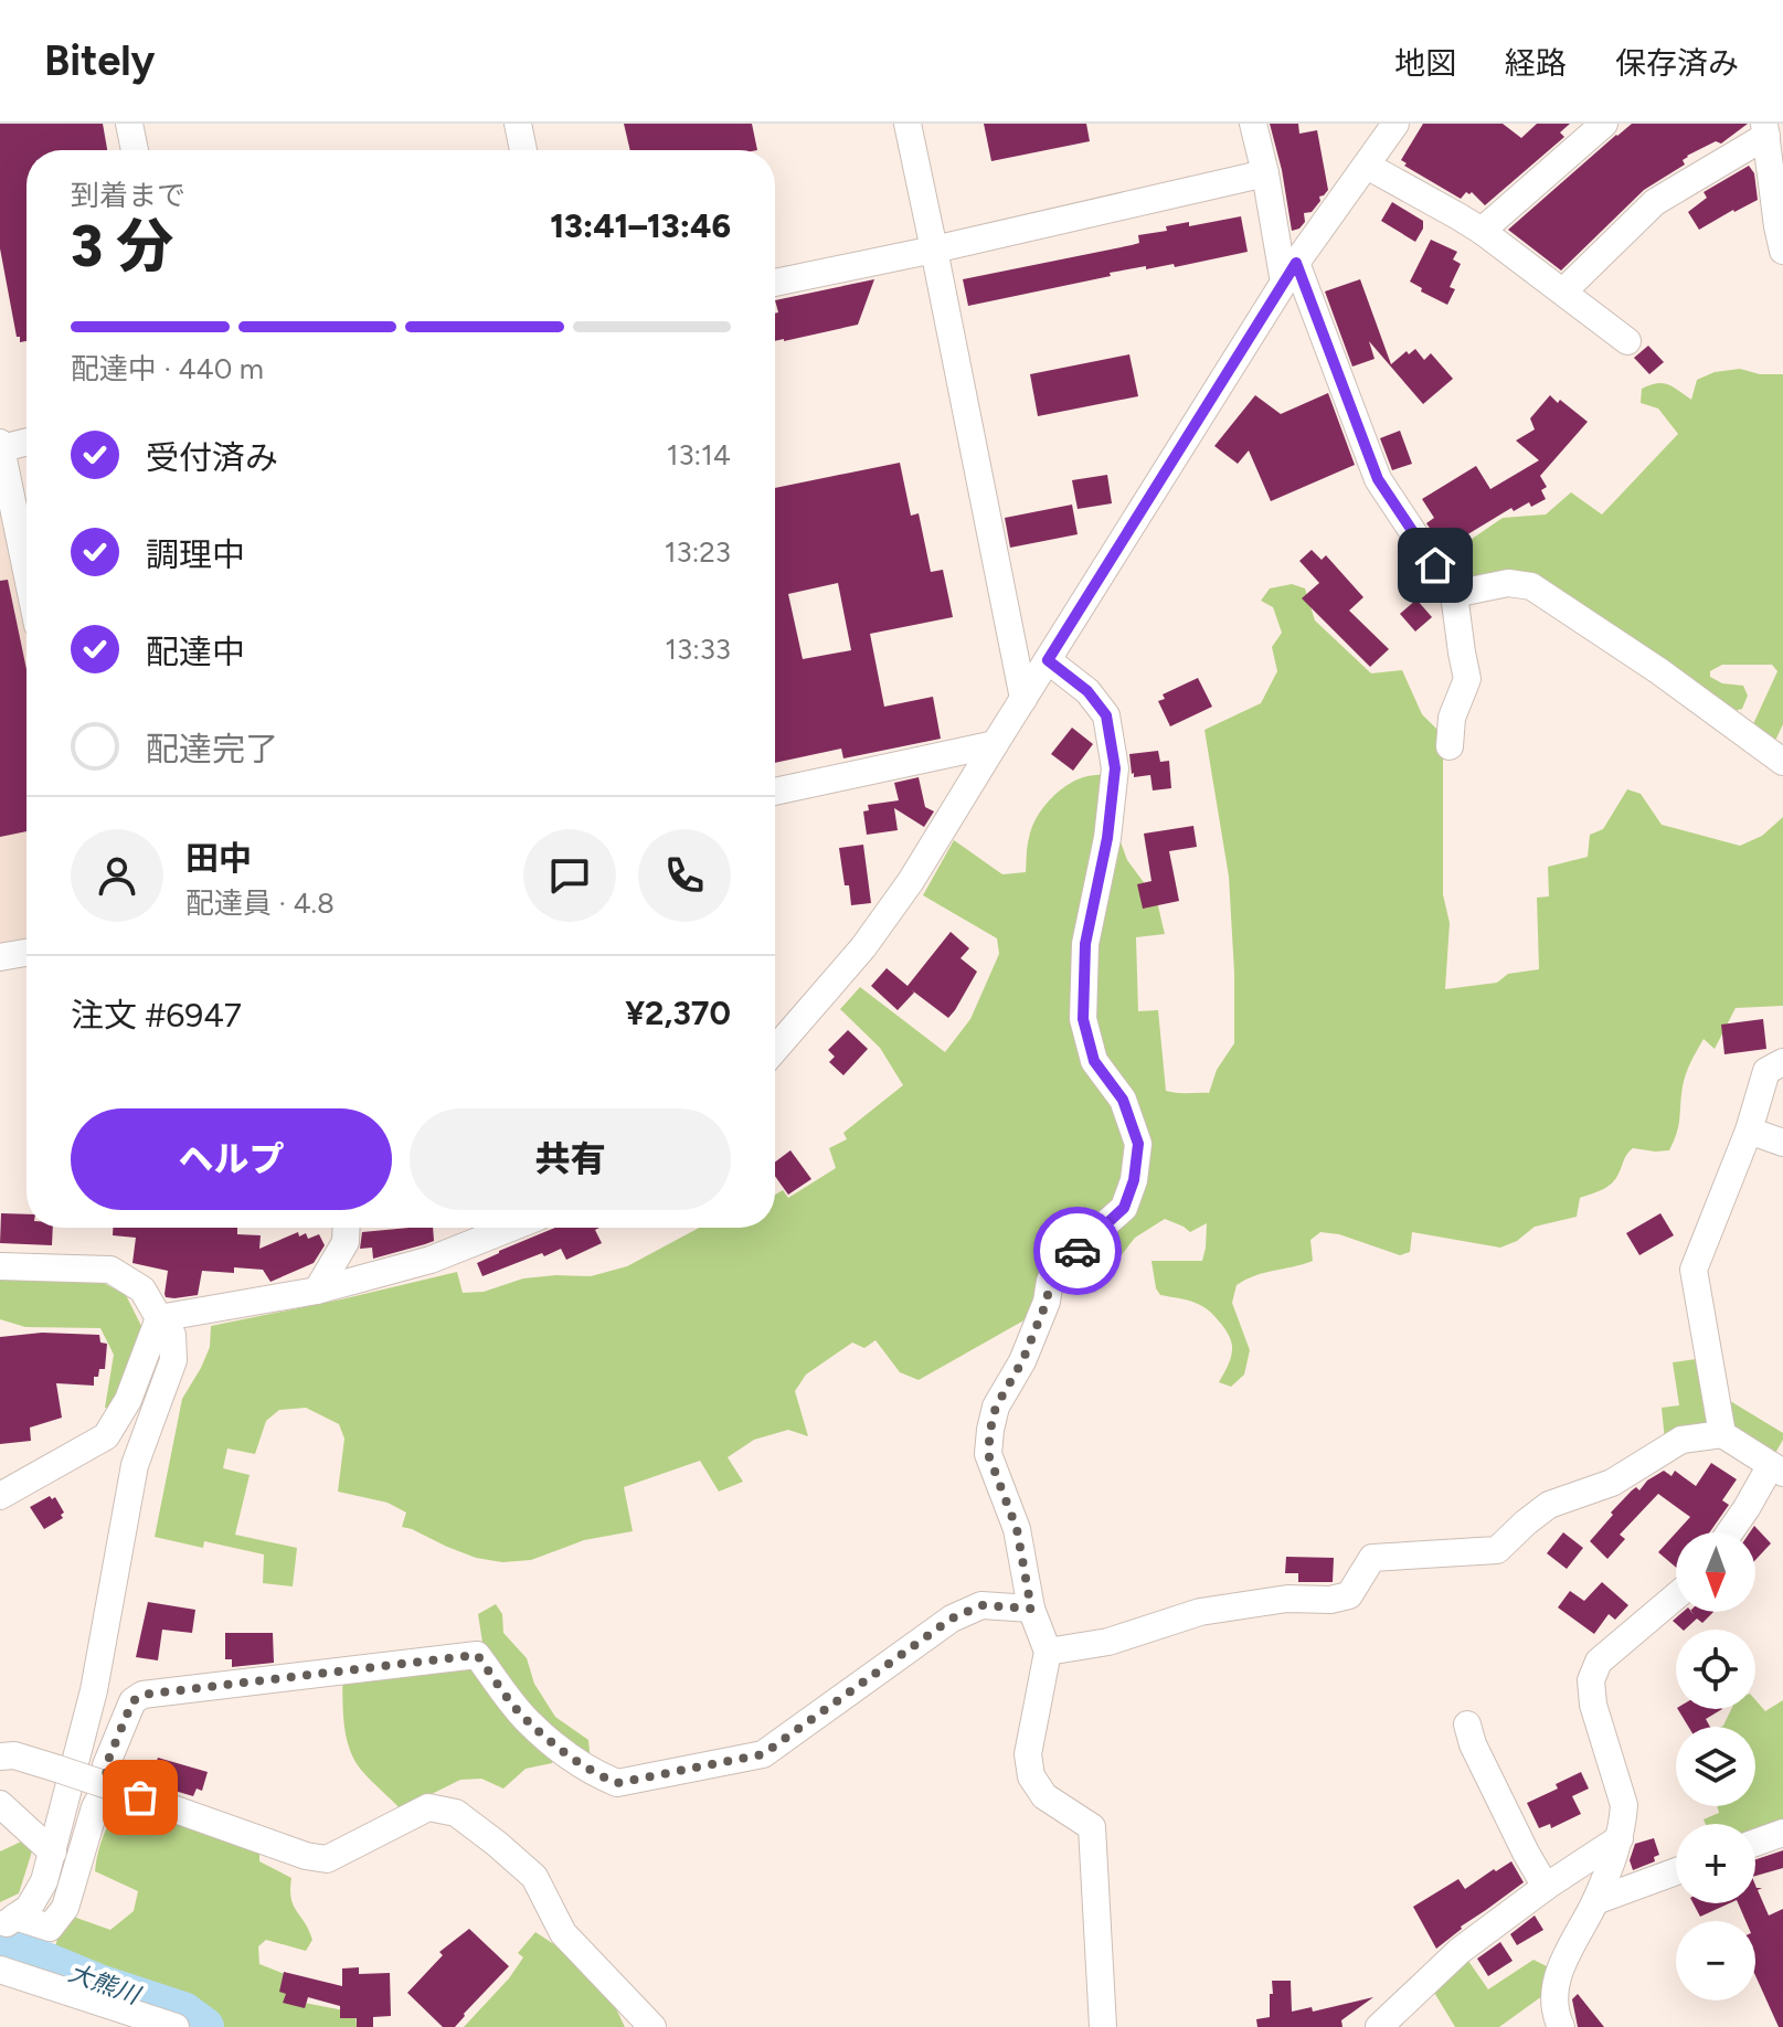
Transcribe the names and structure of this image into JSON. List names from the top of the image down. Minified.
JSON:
{"water":["大熊川"],"north":"bottom","page":{"header":"Bitely","nav":["地図","経路","保存済み"],"heading":["3 分","到着まで","13:41–13:46"],"panel":["田中","配達員 · 4.8","注文 #6947","¥2,370"],"bar":"配達中 · 440 m","list":[["受付済み","13:14"],["調理中","13:23"],["配達中","13:33"],"配達完了"],"buttons":["ヘルプ","共有"],"map_buttons":["+","−"]}}
